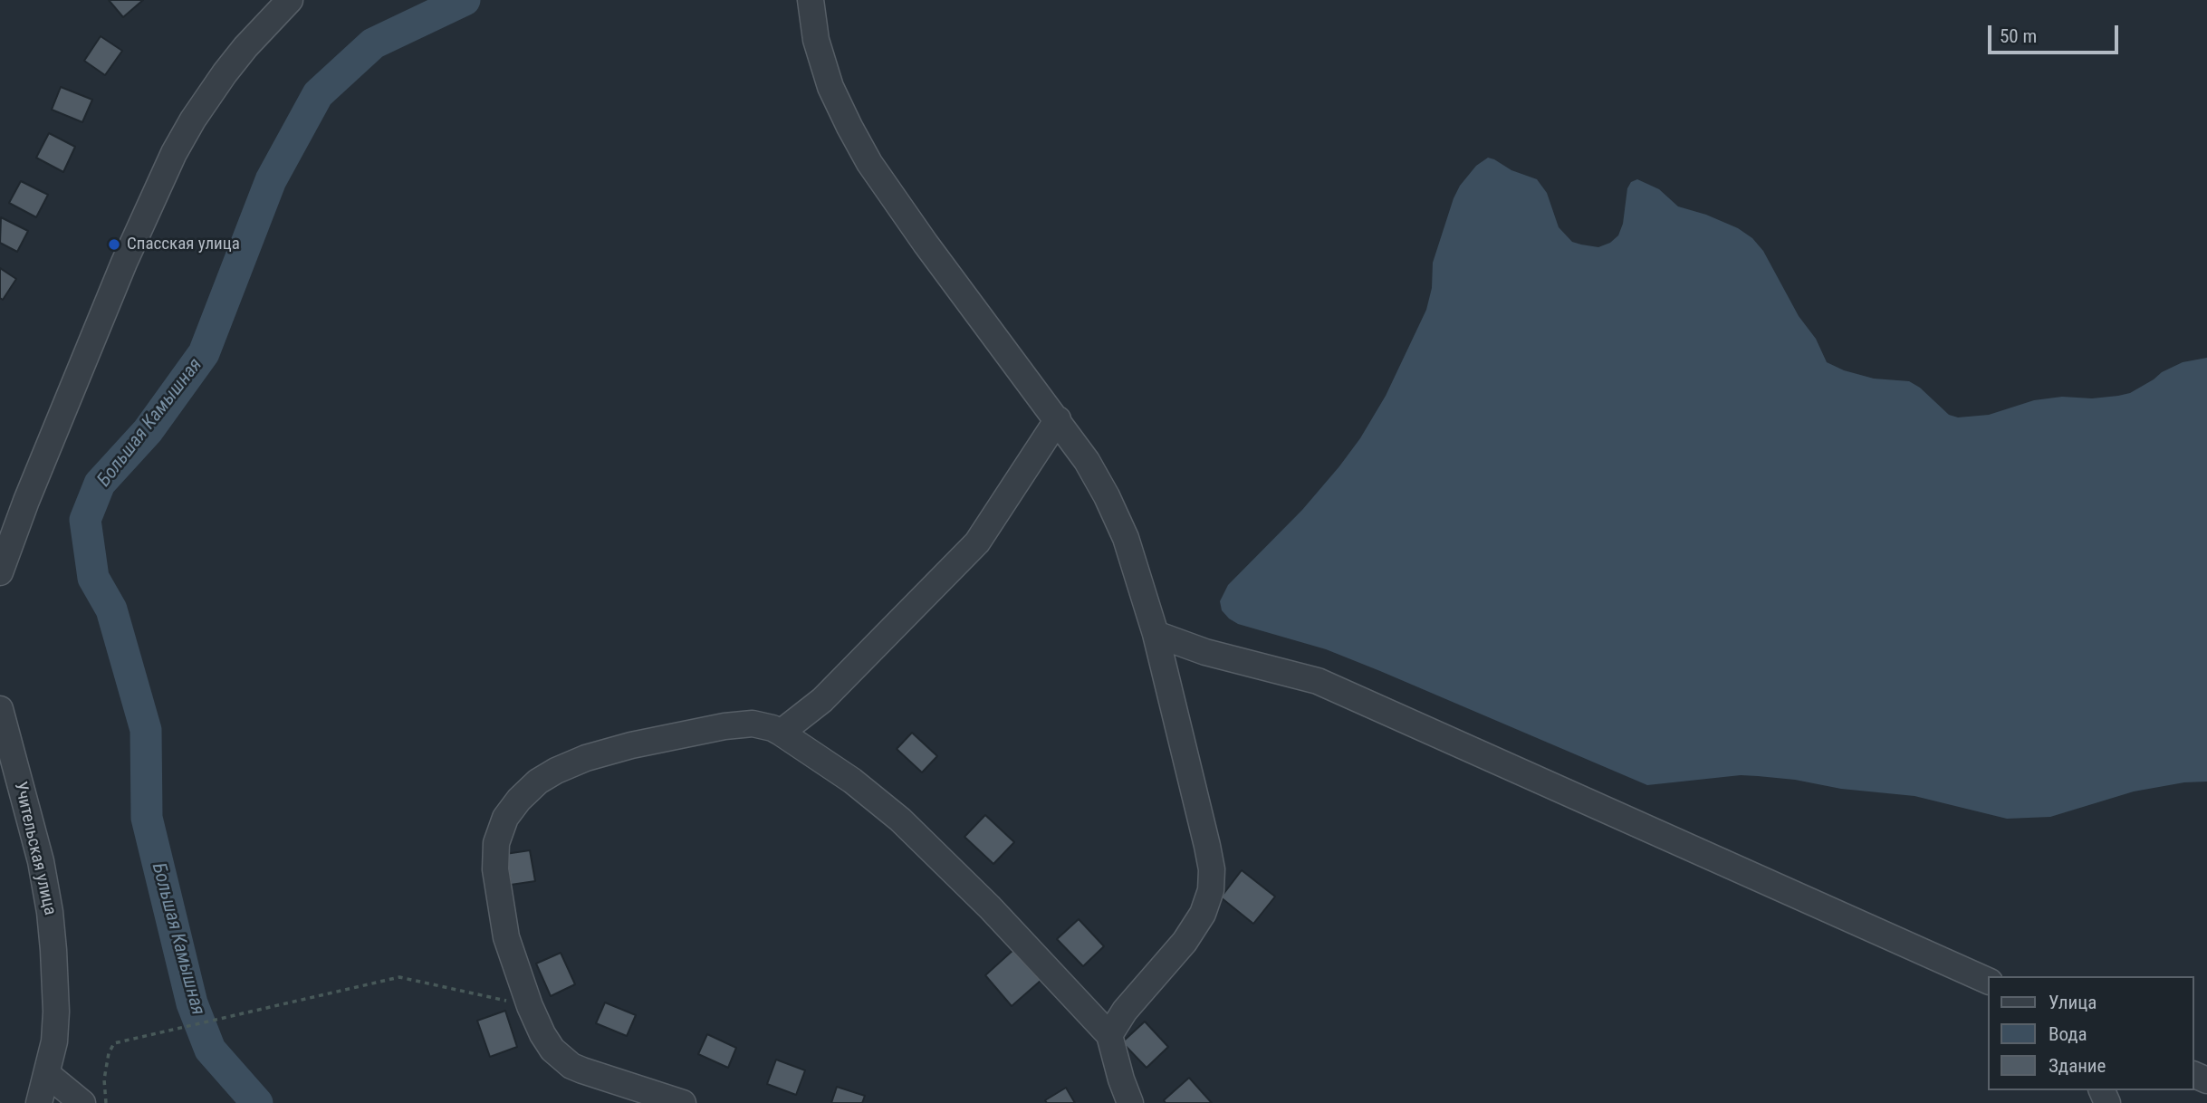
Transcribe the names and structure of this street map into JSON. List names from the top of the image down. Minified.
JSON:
{"streets":{"street":["Учительская улица"]},"water":["Большая Камышная"],"places":["Спасская улица"],"legend":["Улица","Вода","Здание"],"scale_bar":"50 m"}
